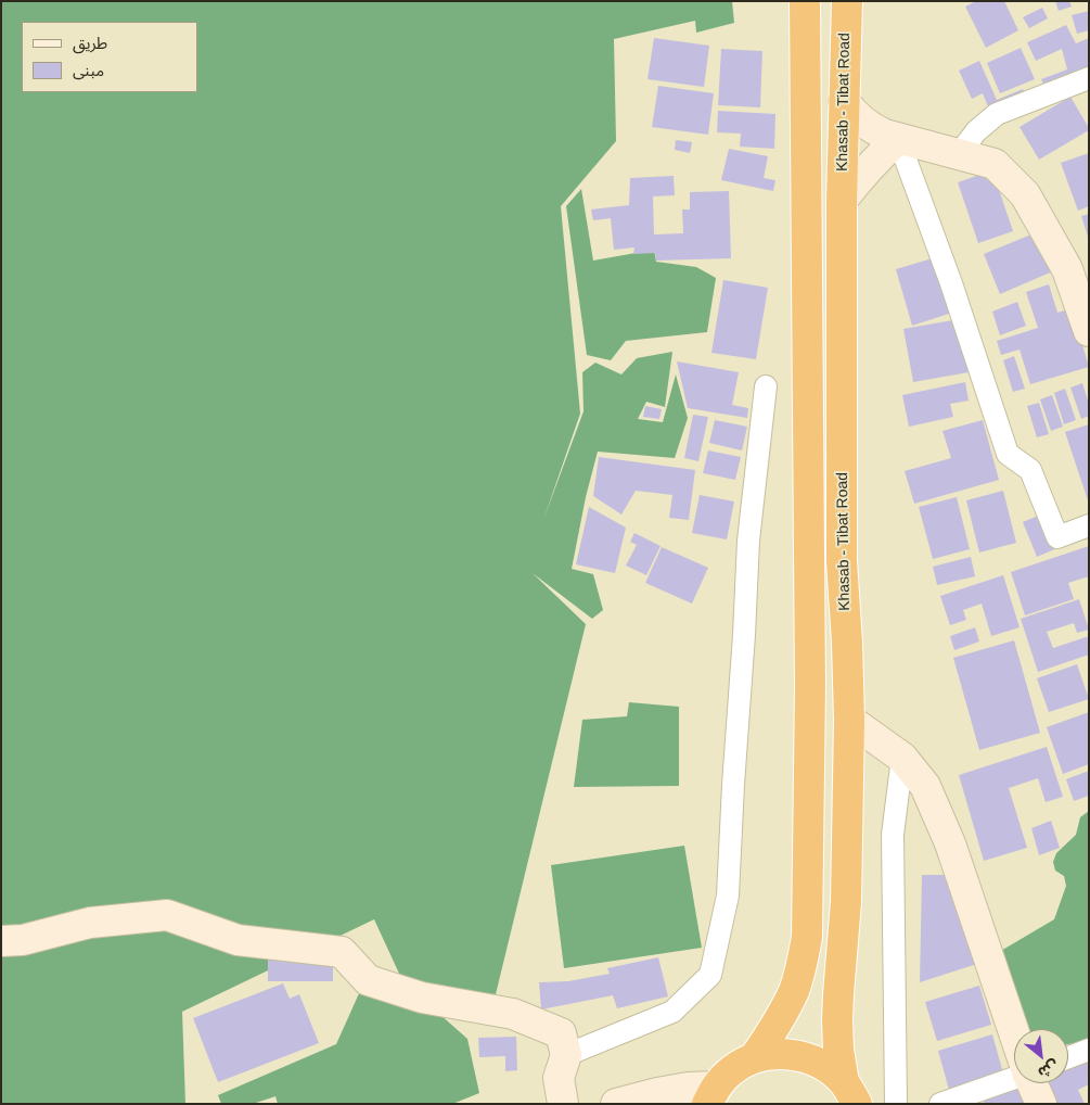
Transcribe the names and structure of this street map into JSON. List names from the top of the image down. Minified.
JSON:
{"streets":{"highway":["Khasab - Tibat Road"]},"legend":["طريق","مبنى"],"north":"bottom right"}
